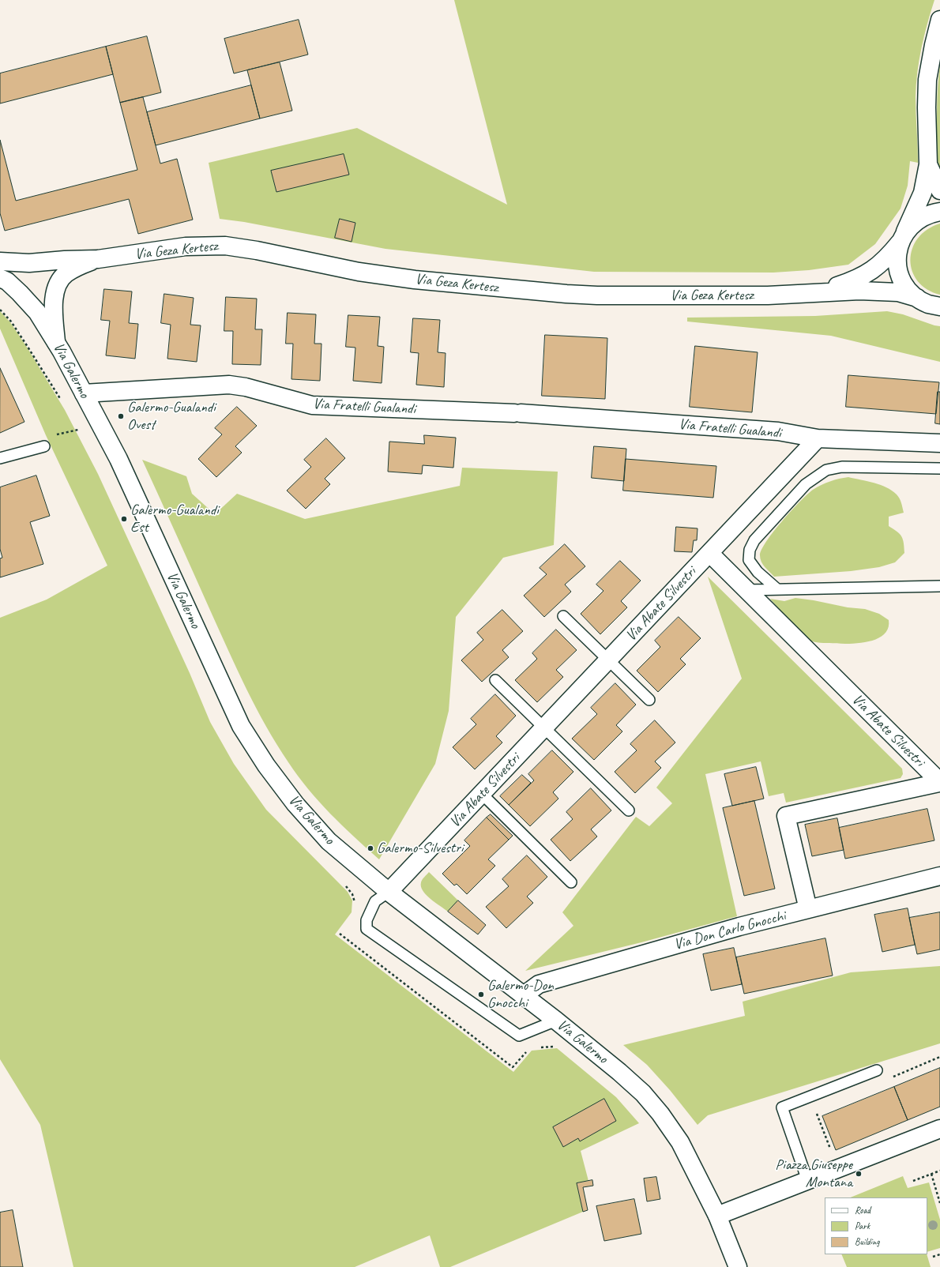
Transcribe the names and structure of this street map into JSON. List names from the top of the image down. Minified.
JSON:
{"streets":{"street":["Via Geza Kertesz","Via Galermo","Via Fratelli Gualandi","Via Abate Silvestri","Via Don Carlo Gnocchi"]},"crossings":[["Via Galermo","Via Fratelli Gualandi"],["Via Galermo","Via Abate Silvestri"],["Via Galermo","Via Don Carlo Gnocchi"]],"places":["Galermo-Gualandi Ovest","Galermo-Gualandi Est","Galermo-Silvestri","Galermo-Don Gnocchi","Piazza Giuseppe Montana"],"legend":["Road","Park","Building"]}
